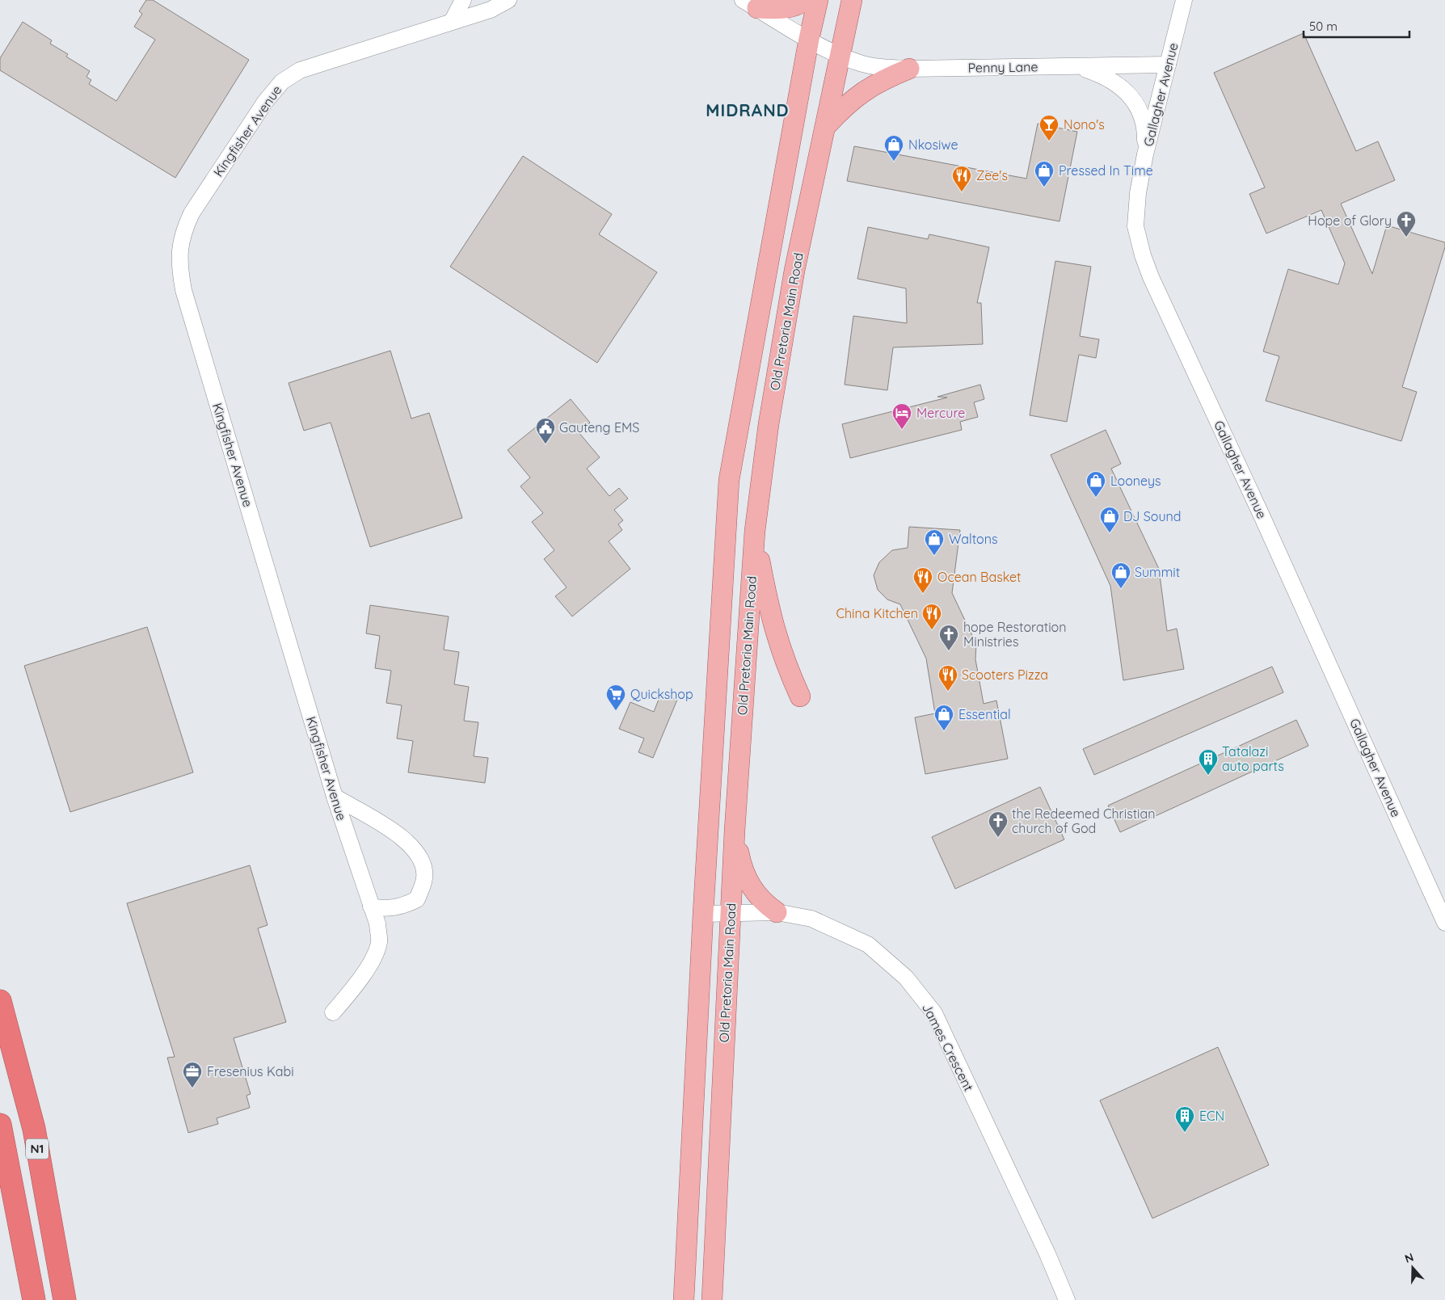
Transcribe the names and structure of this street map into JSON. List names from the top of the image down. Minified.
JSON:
{"streets":{"highway":["N1"],"main road":["Old Pretoria Main Road"],"street":["Penny Lane","Gallagher Avenue","Kingfisher Avenue","James Crescent"]},"crossings":[["Penny Lane","Gallagher Avenue"],["Penny Lane","Old Pretoria Main Road"],["Old Pretoria Main Road","James Crescent"]],"districts":["MIDRAND"],"places":{"bar":["Nono's"],"shop":["Nkosiwe","Pressed In Time","Looneys","DJ Sound","Waltons","Summit","Essential"],"restaurant":["Zee's","Ocean Basket","China Kitchen","Scooters Pizza"],"church":["Hope of Glory","hope Restoration Ministries","the Redeemed Christian church of God"],"hotel":["Mercure"],"public building":["Gauteng EMS"],"supermarket":["Quickshop"],"building":["Tatalazi auto parts","ECN"],"office":["Fresenius Kabi"]},"scale_bar":"50 m","north":"top"}
